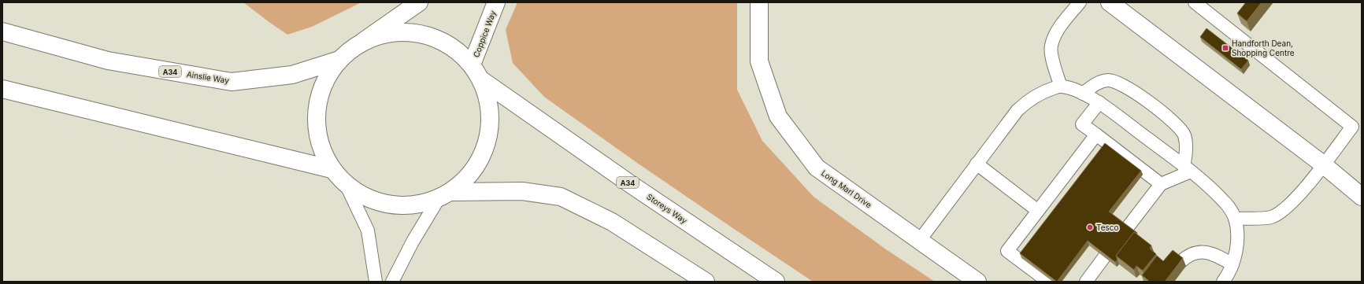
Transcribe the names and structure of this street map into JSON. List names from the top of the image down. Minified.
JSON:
{"streets":{"main road":["Coppice Way","A34","Ainslie Way","Long Marl Drive","Storeys Way"]},"crossings":[["Coppice Way","A34"],["A34","Ainslie Way"],["A34","Storeys Way"]],"places":{"transit":["Handforth Dean, Shopping Centre"],"other":["Tesco"]}}
